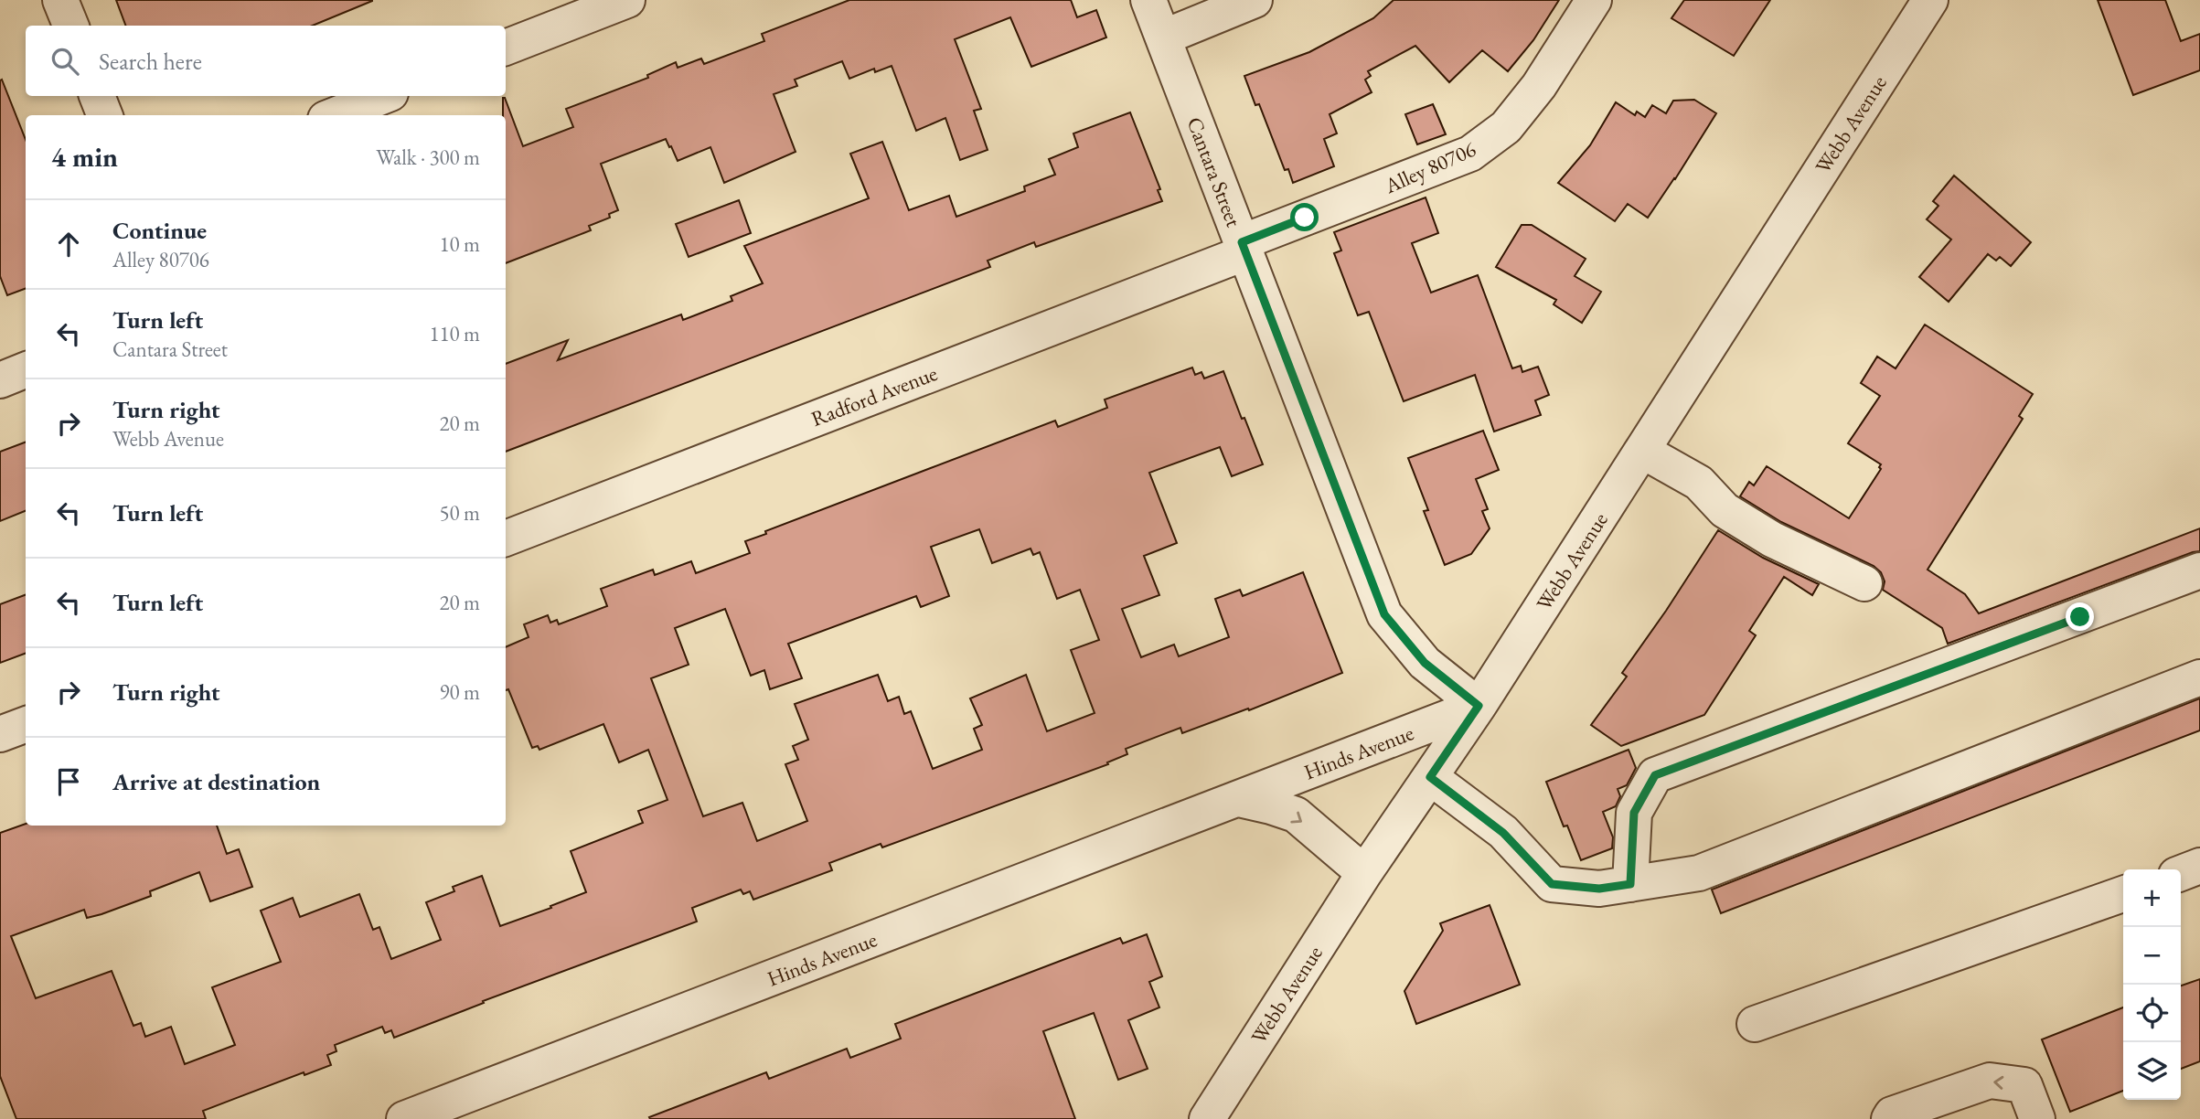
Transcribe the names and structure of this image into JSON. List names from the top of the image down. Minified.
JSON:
{"streets":{"street":["Webb Avenue","Alley 80706","Cantara Street","Radford Avenue","Hinds Avenue"]},"crossings":[["Webb Avenue","Cantara Street"],["Webb Avenue","Hinds Avenue"],["Alley 80706","Cantara Street"],["Alley 80706","Radford Avenue"],["Cantara Street","Radford Avenue"],["Cantara Street","Hinds Avenue"]],"page":{"search":"Search here","heading":["4 min","Walk · 300 m"],"list":[["Continue","Alley 80706","10 m"],["Turn left","Cantara Street","110 m"],["Turn right","Webb Avenue","20 m"],["Turn left","50 m"],["Turn left","20 m"],["Turn right","90 m"],"Arrive at destination"],"map_buttons":["+","−"]}}
